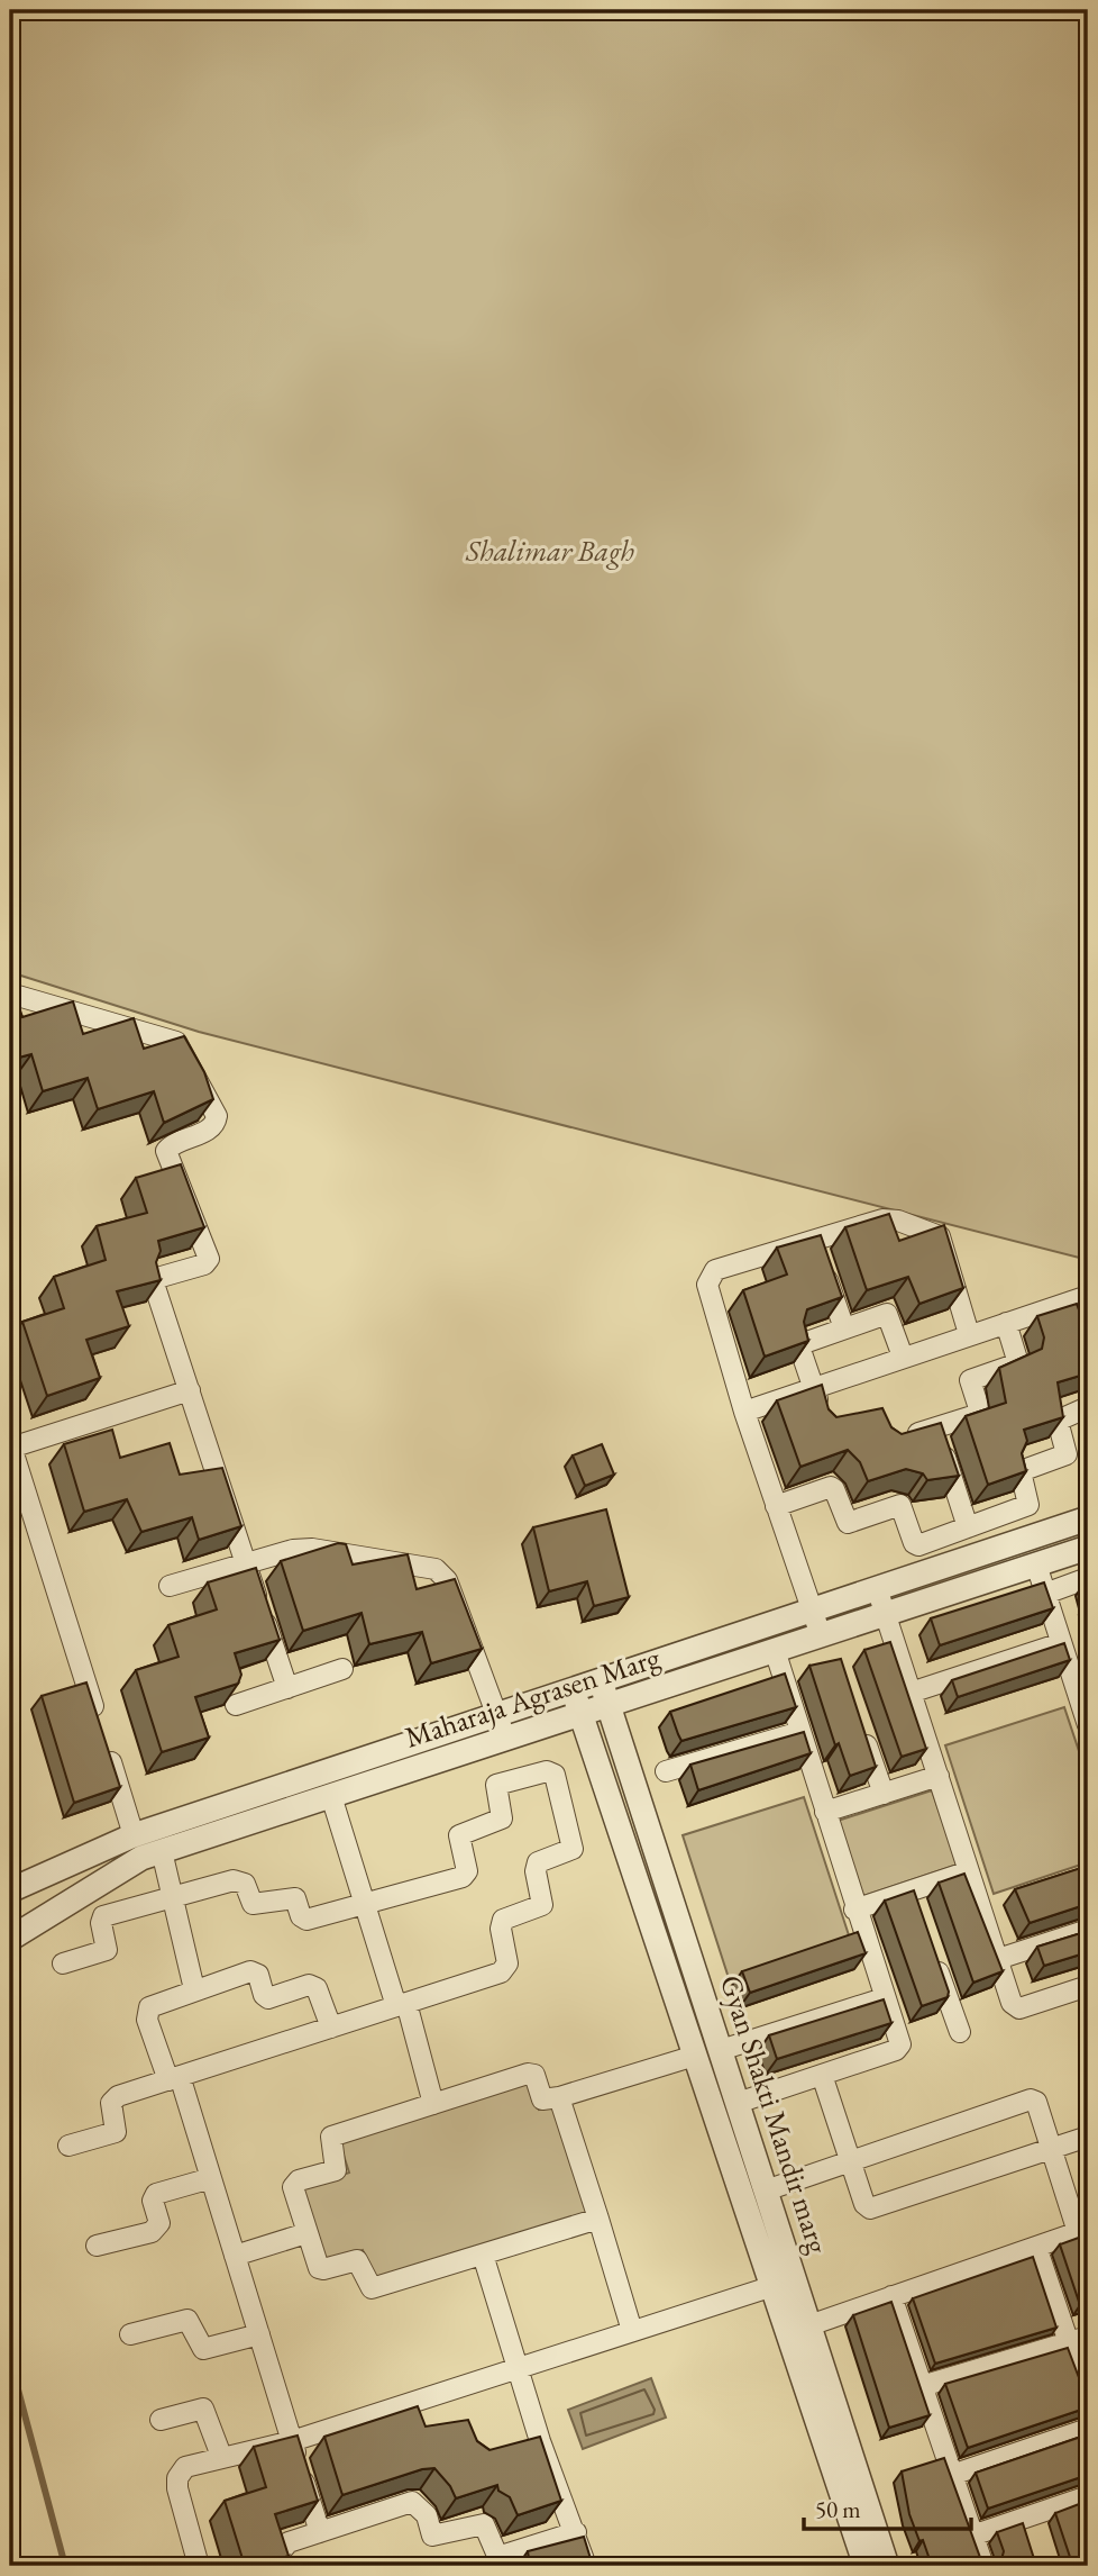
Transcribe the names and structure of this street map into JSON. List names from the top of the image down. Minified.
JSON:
{"streets":{"street":["Maharaja Agrasen Marg","Gyan Shakti Mandir marg"]},"crossings":[["Maharaja Agrasen Marg","Gyan Shakti Mandir marg"]],"parks":["Shalimar Bagh"],"scale_bar":"50 m"}
